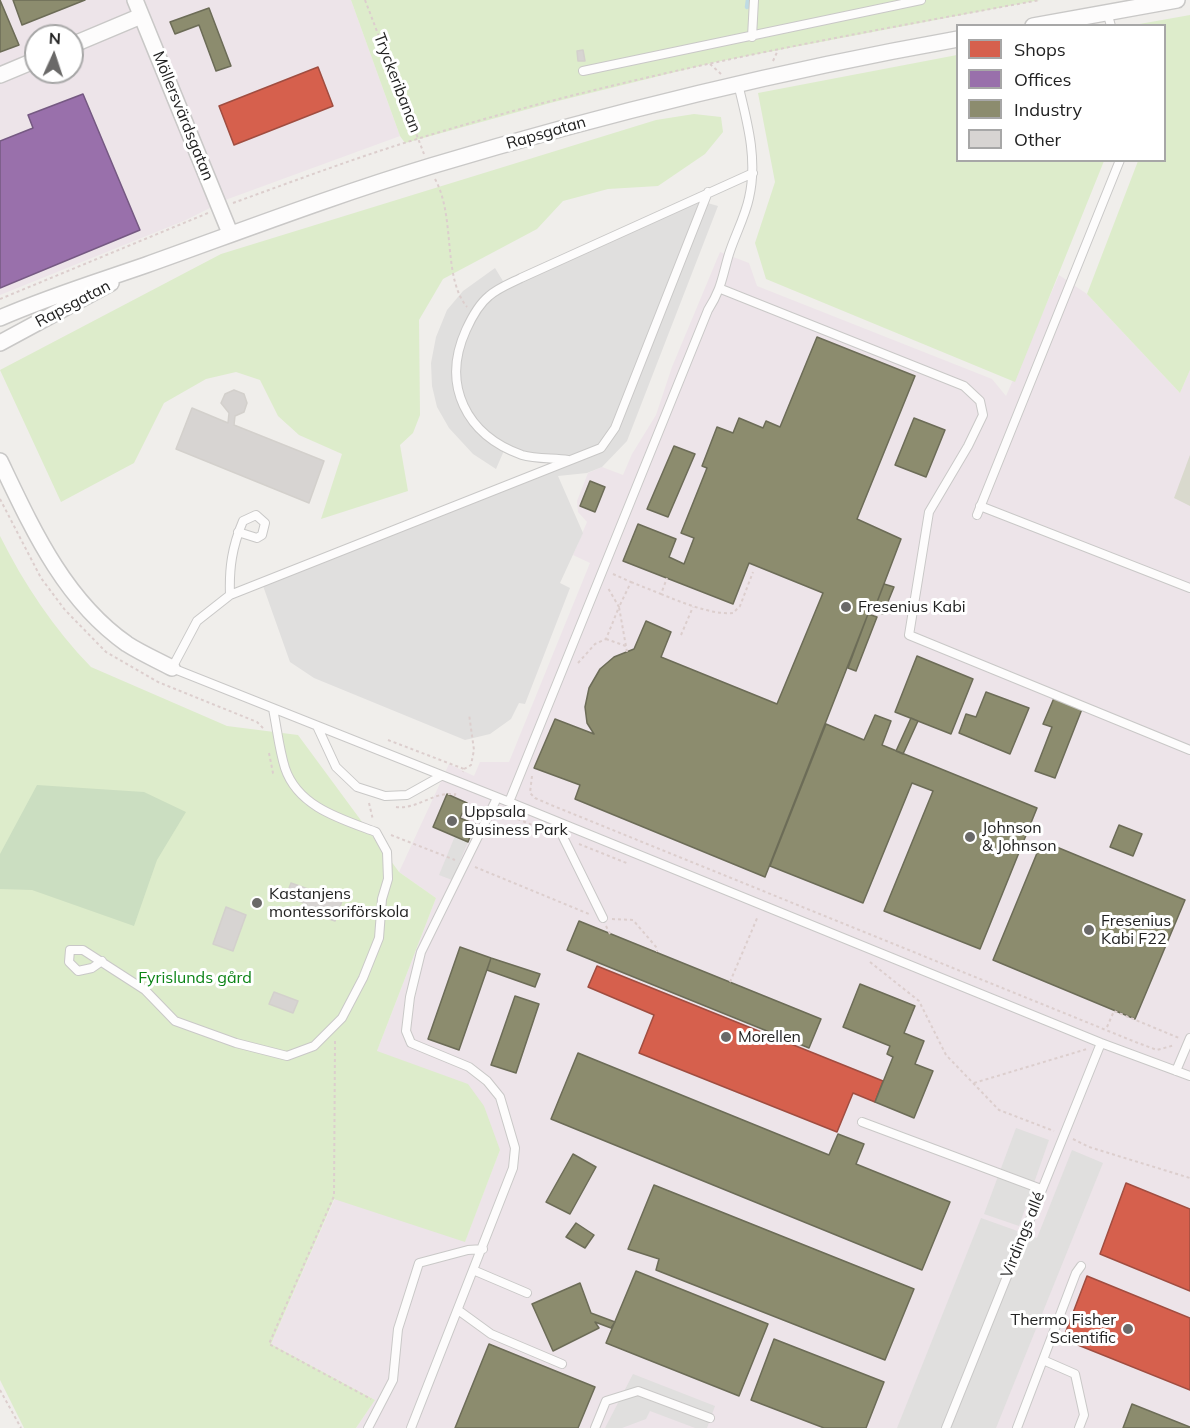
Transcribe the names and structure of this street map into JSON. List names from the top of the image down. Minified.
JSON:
{"streets":{"street":["Möllersvärdsgatan","Rapsgatan"],"lane":["Virdings allé"],"path":["Tryckeribanan"]},"crossings":[["Tryckeribanan","Rapsgatan"],["Möllersvärdsgatan","Rapsgatan"]],"parks":["Fyrislunds gård"],"places":["Fresenius Kabi","Uppsala Business Park","Johnson & Johnson","Kastanjens montessoriförskola","Fresenius Kabi F22","Morellen","Thermo Fisher Scientific"],"legend":["Shops","Offices","Industry","Other"],"north":"top"}
